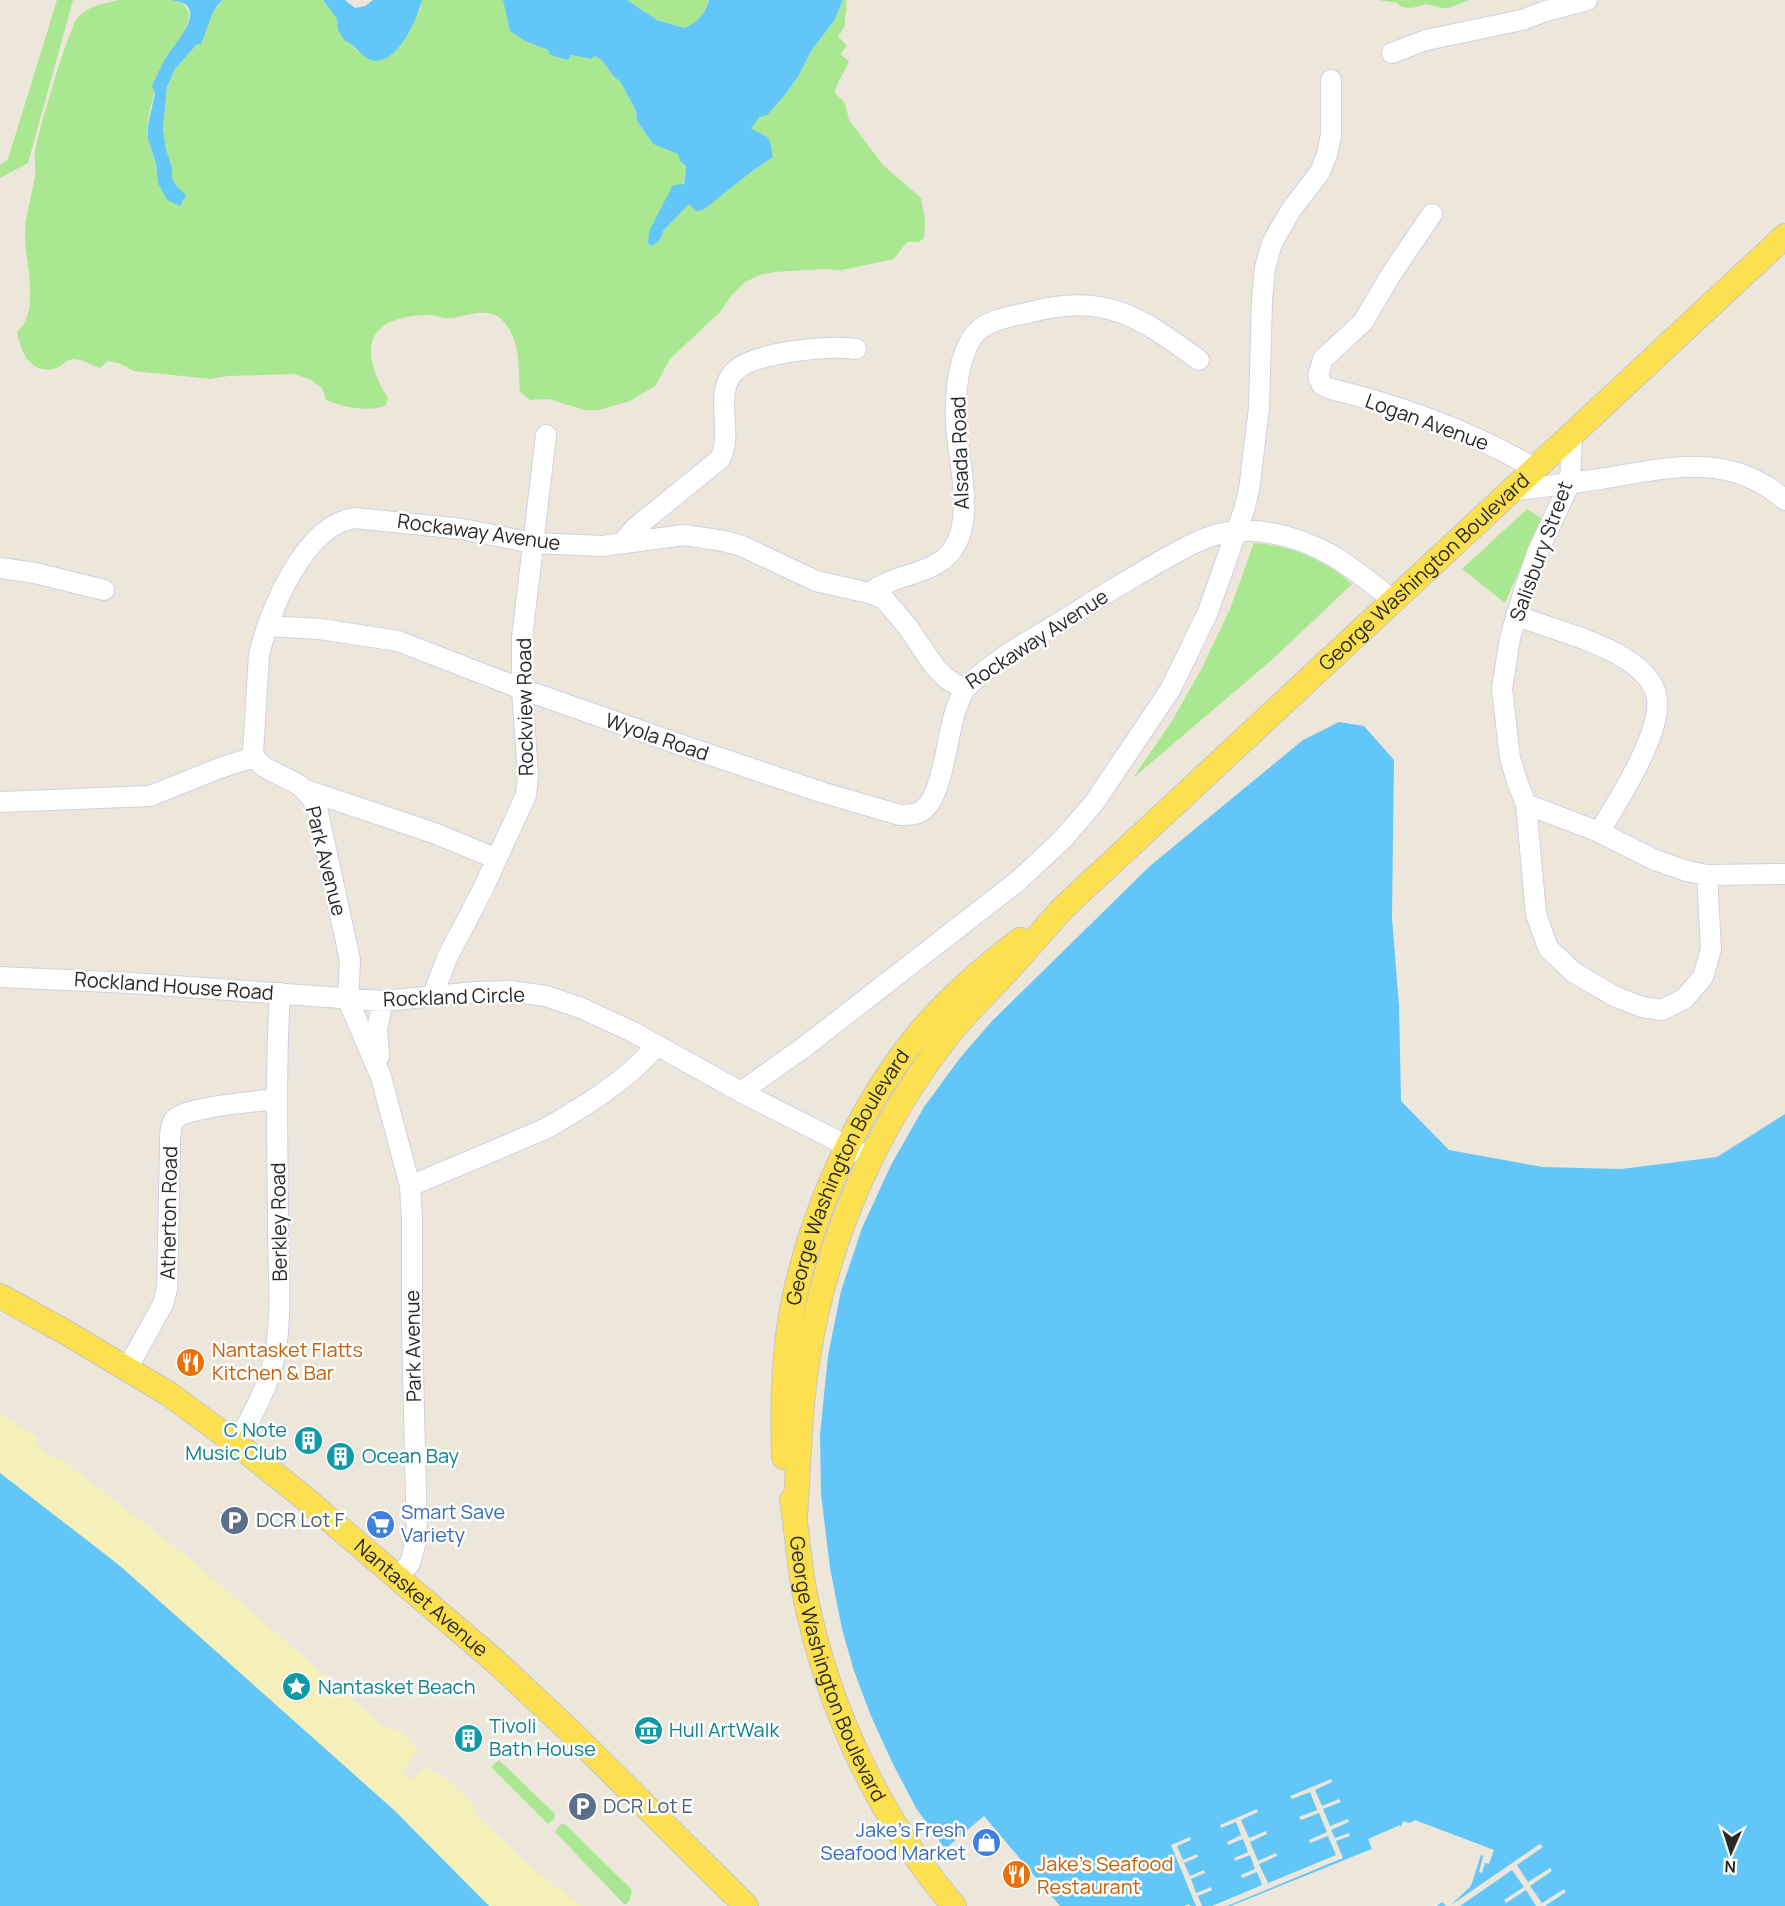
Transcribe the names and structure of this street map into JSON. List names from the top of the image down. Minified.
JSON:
{"streets":{"main road":["George Washington Boulevard","Nantasket Avenue"],"street":["Logan Avenue","Alsada Road","Rockaway Avenue","Salisbury Street","Rockview Road","Wyola Road","Park Avenue","Rockland House Road","Rockland Circle","Atherton Road","Berkley Road"]},"crossings":[["Logan Avenue","George Washington Boulevard"],["Alsada Road","Rockaway Avenue"],["Rockaway Avenue","George Washington Boulevard"],["Rockaway Avenue","Rockview Road"],["Rockaway Avenue","Wyola Road"],["Salisbury Street","George Washington Boulevard"],["George Washington Boulevard","Rockland Circle"],["Rockview Road","Wyola Road"],["Rockview Road","Rockland Circle"],["Park Avenue","Rockland House Road"],["Park Avenue","Rockland Circle"],["Park Avenue","Nantasket Avenue"],["Rockland House Road","Rockland Circle"],["Rockland House Road","Berkley Road"],["Atherton Road","Berkley Road"],["Atherton Road","Nantasket Avenue"],["Berkley Road","Nantasket Avenue"]],"places":{"restaurant":["Nantasket Flatts Kitchen & Bar","Jake's Seafood Restaurant"],"building":["C Note Music Club","Ocean Bay","Tivoli Bath House"],"parking":["DCR Lot F","DCR Lot E"],"supermarket":["Smart Save Variety"],"place":["Nantasket Beach"],"museum":["Hull ArtWalk"],"shop":["Jake's Fresh Seafood Market"]},"north":"bottom"}
